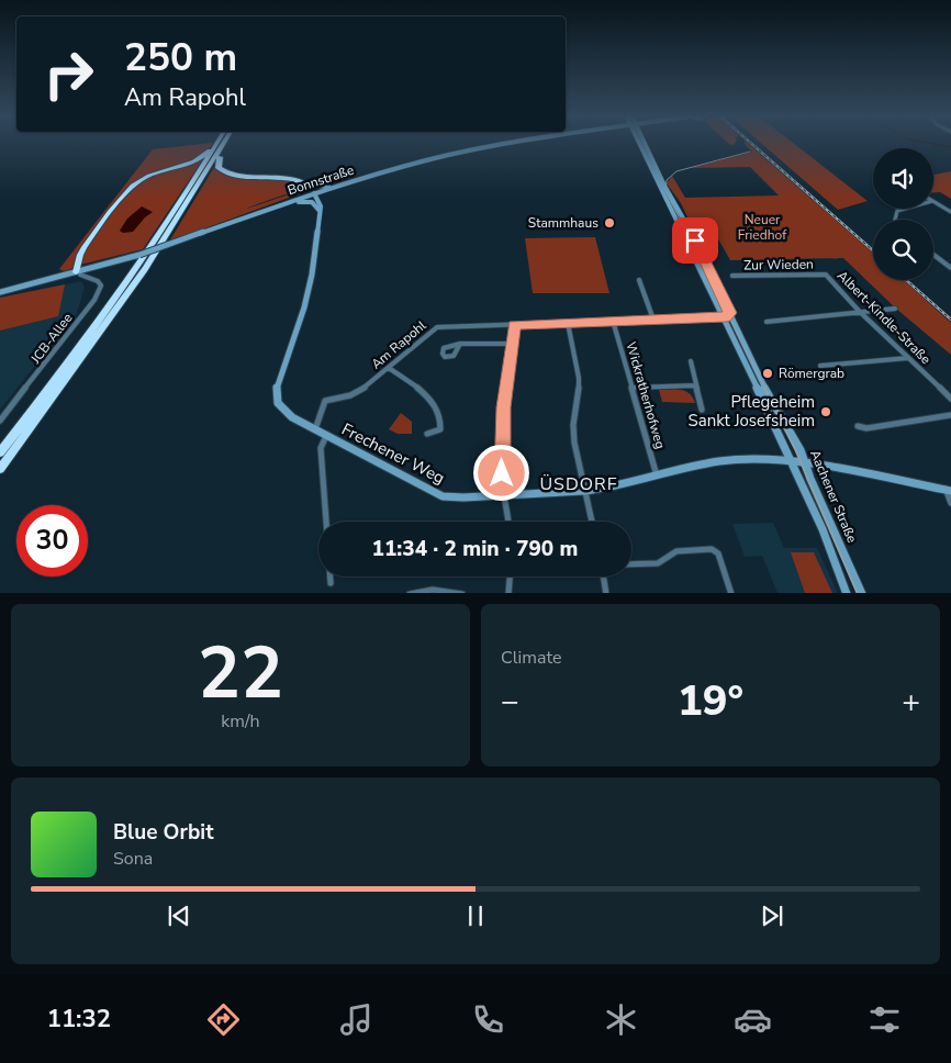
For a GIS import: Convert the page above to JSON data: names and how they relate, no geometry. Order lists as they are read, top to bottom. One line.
{"streets":{"main road":["Bonnstraße","Frechener Weg","Aachener Straße"],"street":["Zur Wieden","Albert-Kindle-Straße","JCB-Allee","Am Rapohl","Wickratherhofweg"]},"crossings":[["Bonnstraße","JCB-Allee"],["Bonnstraße","Frechener Weg"],["Zur Wieden","Albert-Kindle-Straße"],["Am Rapohl","Wickratherhofweg"],["Am Rapohl","Frechener Weg"],["Am Rapohl","Aachener Straße"],["Wickratherhofweg","Frechener Weg"],["Frechener Weg","Aachener Straße"]],"districts":["ÜSDORF"],"parks":["Neuer Friedhof"],"places":["Stammhaus","Römergrab","Pflegeheim Sankt Josefsheim"],"page":{"turn":["250 m","Am Rapohl"],"limit":"30","trip":"11:34 · 2 min · 790 m","tile":[["22","km/h"],"Climate"],"heat":["−","19°","+"],"song":["Blue Orbit","Sona"],"tabs":"11:32"}}
